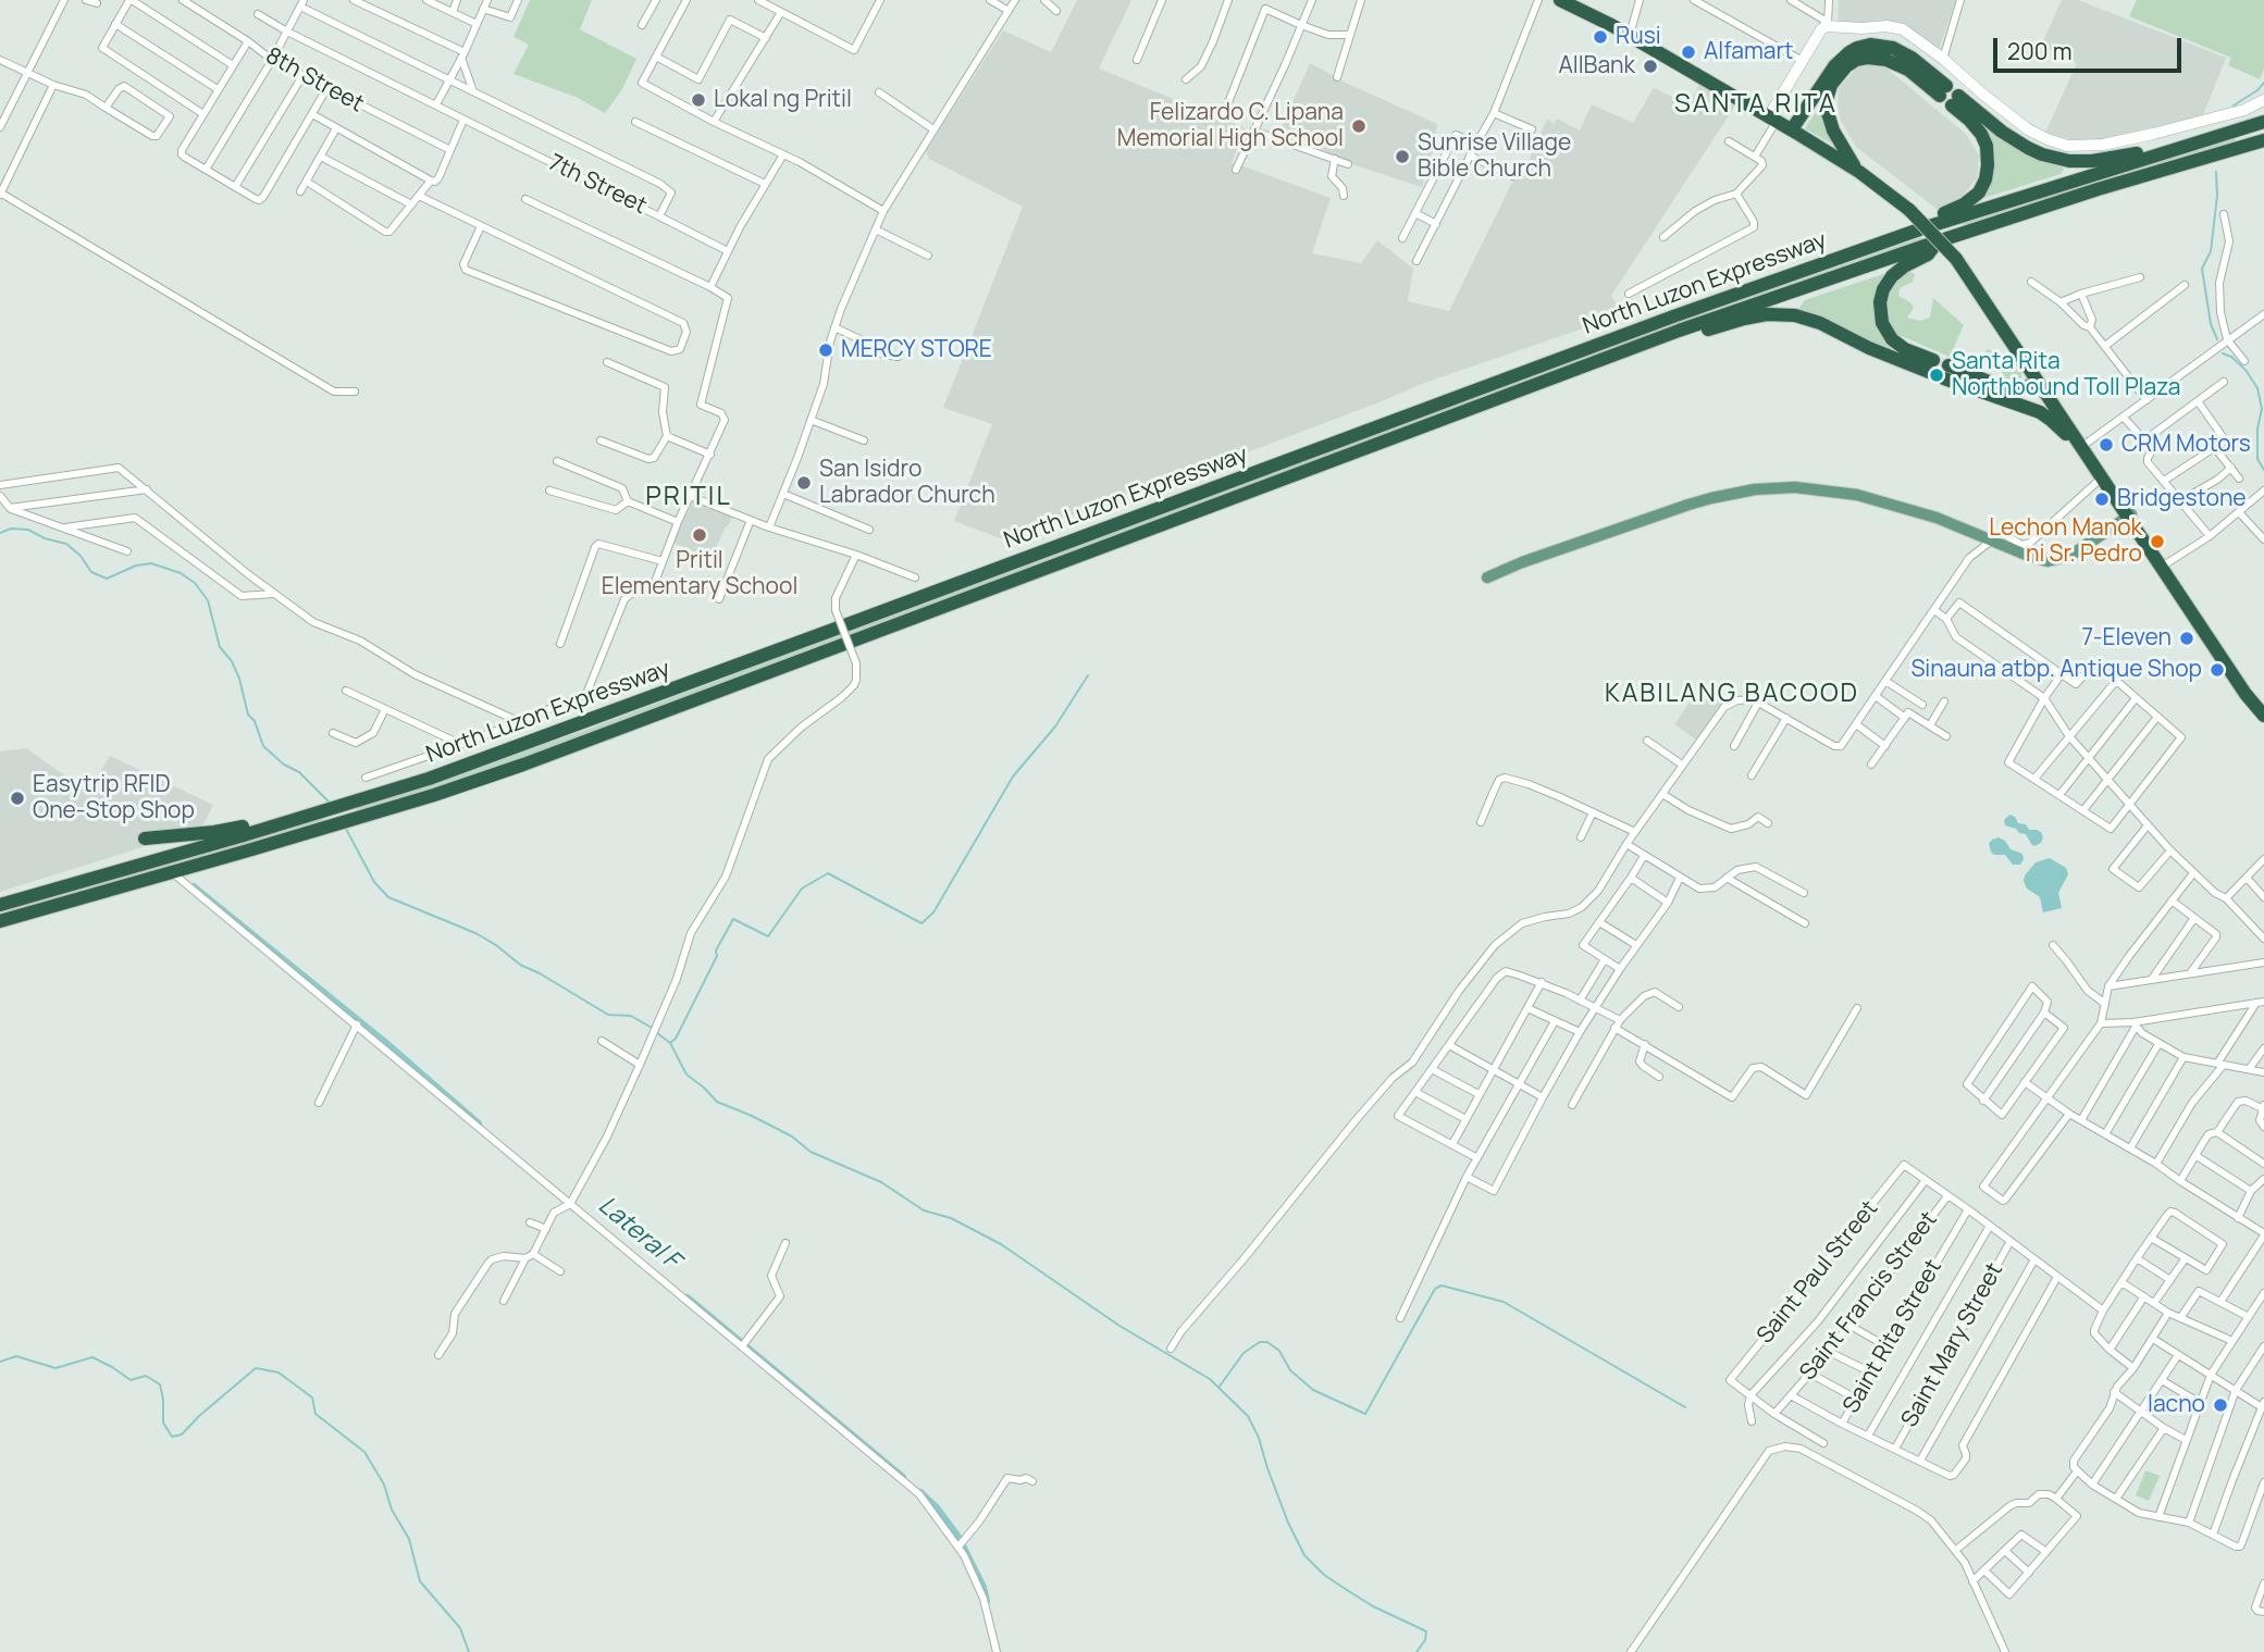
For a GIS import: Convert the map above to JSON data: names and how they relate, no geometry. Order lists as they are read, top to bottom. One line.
{"streets":{"highway":["North Luzon Expressway"],"street":["8th Street","7th Street","Saint Paul Street","Saint Francis Street","Saint Rita Street","Saint Mary Street"]},"districts":["SANTA RITA","PRITIL","KABILANG BACOOD"],"water":["Lateral F"],"places":["Rusi","Alfamart","AllBank","Lokal ng Pritil","Felizardo C. Lipana Memorial High School","Sunrise Village Bible Church","MERCY STORE","Santa Rita Northbound Toll Plaza","CRM Motors","San Isidro Labrador Church","Bridgestone","Pritil Elementary School","Lechon Manok ni Sr. Pedro","7-Eleven","Sinauna atbp. Antique Shop","Easytrip RFID One-Stop Shop","lacno"],"scale_bar":"200 m"}
